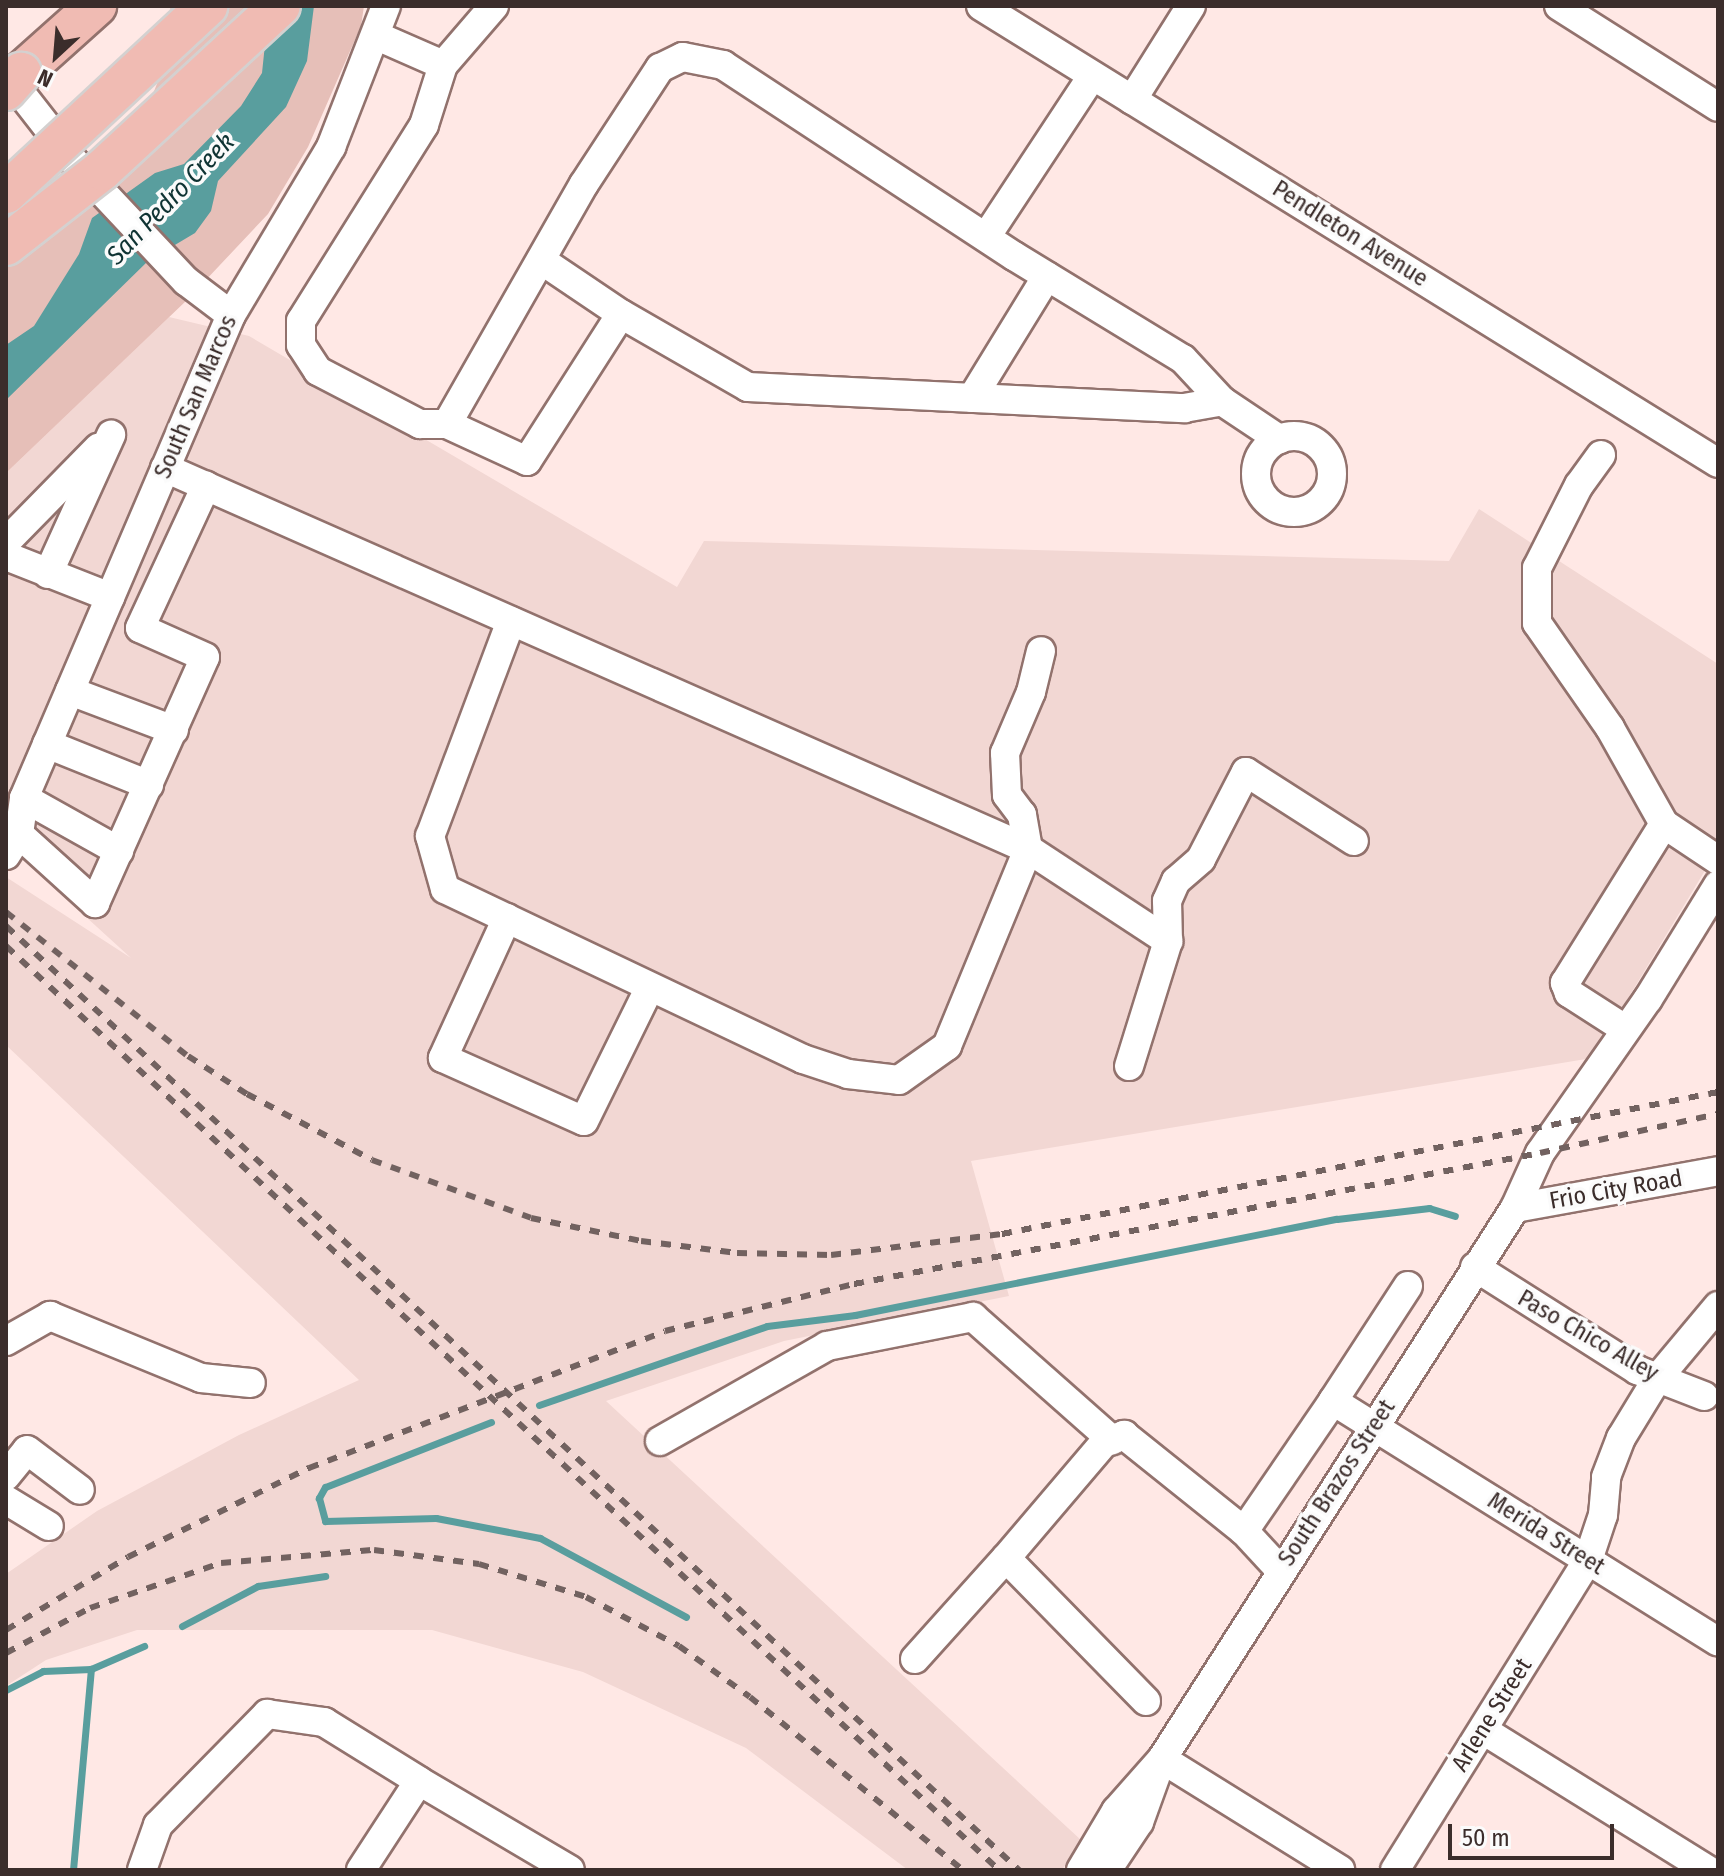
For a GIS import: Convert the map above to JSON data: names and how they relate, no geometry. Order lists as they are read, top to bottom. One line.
{"streets":{"street":["Pendleton Avenue","South San Marcos","Frio City Road","Paso Chico Alley","South Brazos Street","Merida Street","Arlene Street"]},"crossings":[["Frio City Road","South Brazos Street"],["Paso Chico Alley","South Brazos Street"],["Paso Chico Alley","Arlene Street"],["South Brazos Street","Merida Street"],["Merida Street","Arlene Street"]],"water":["San Pedro Creek"],"scale_bar":"50 m","north":"bottom left"}
